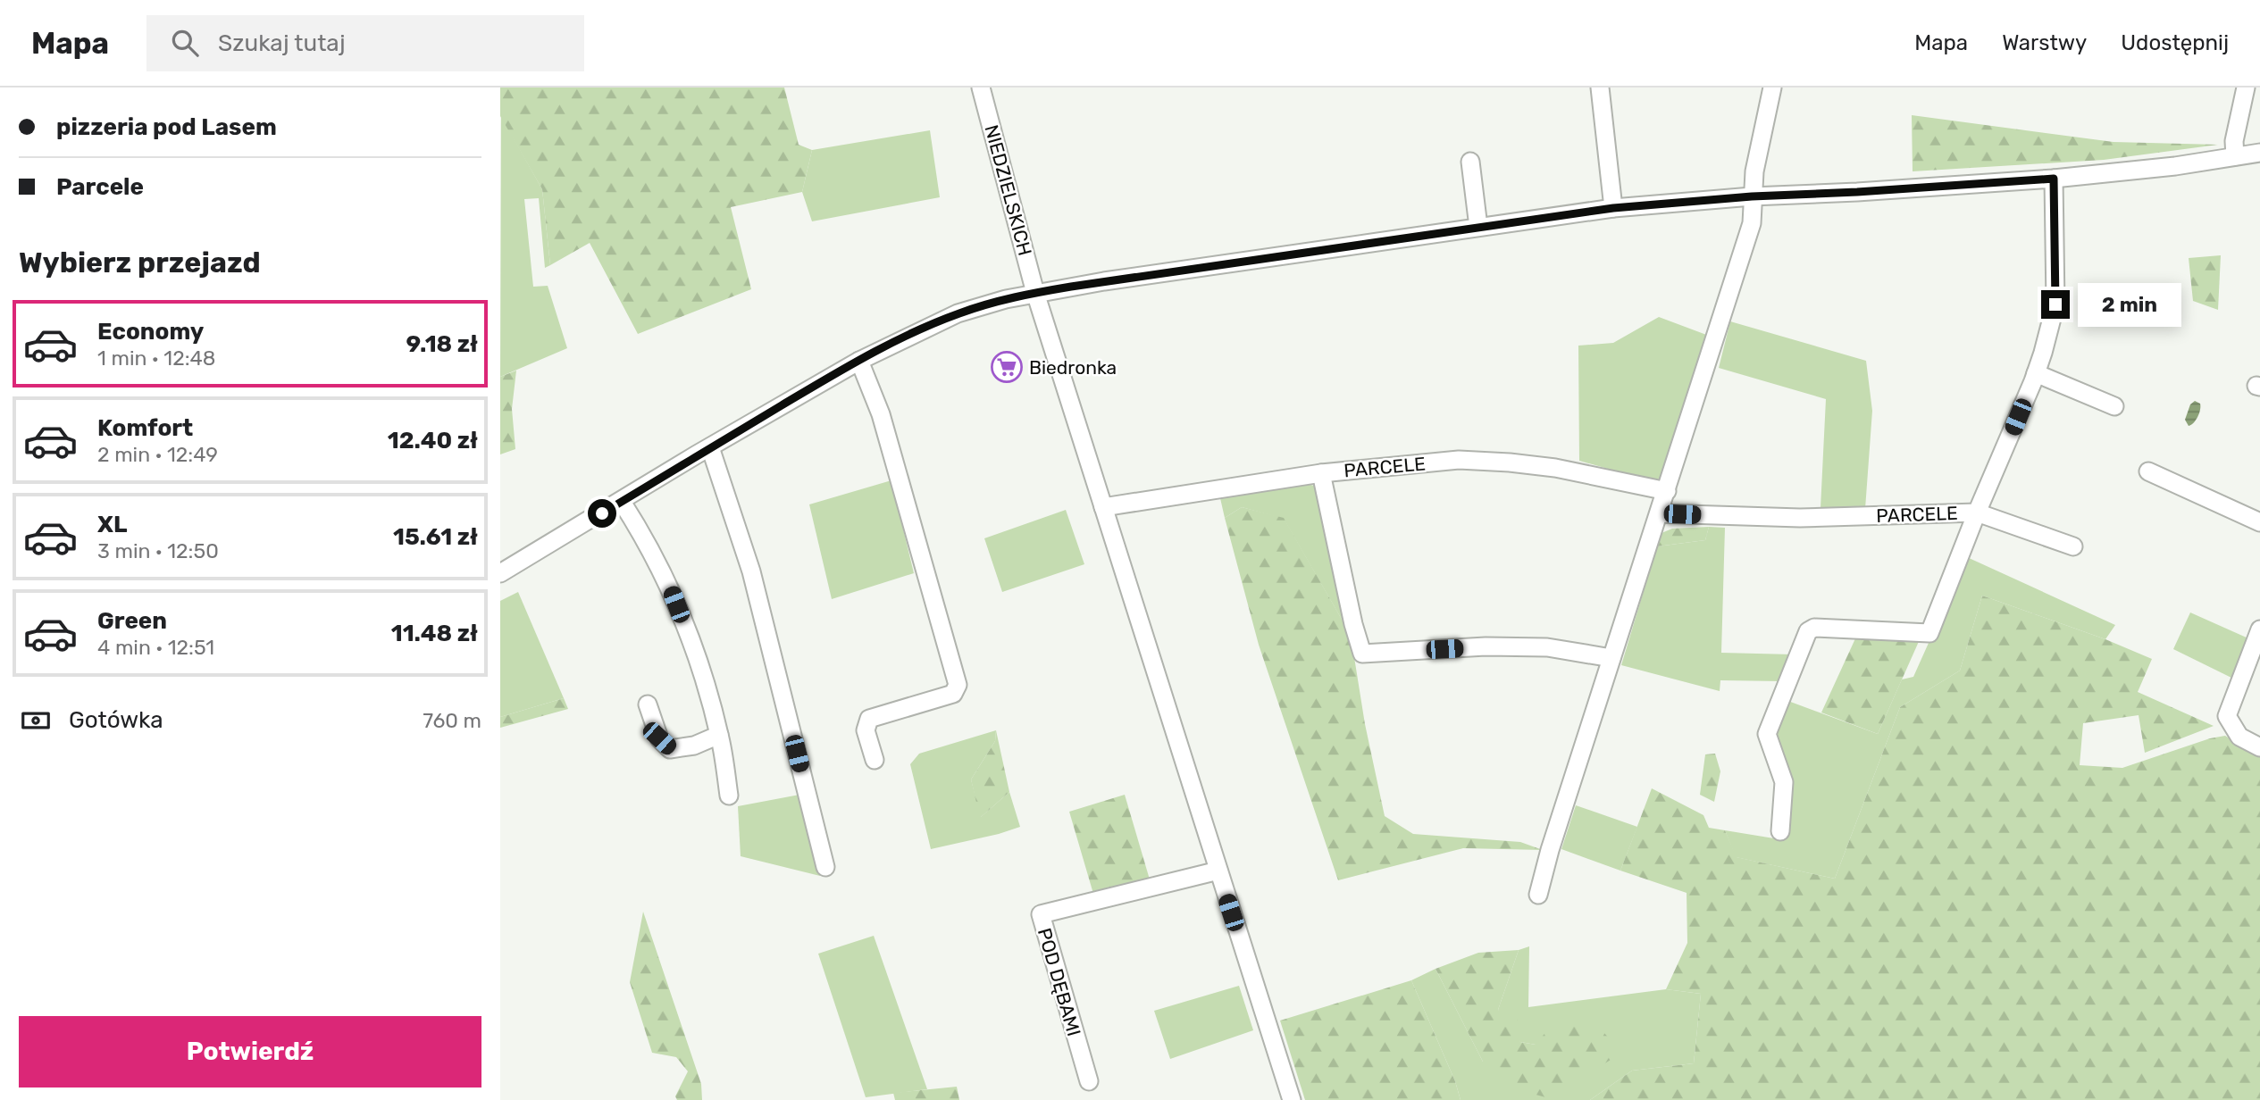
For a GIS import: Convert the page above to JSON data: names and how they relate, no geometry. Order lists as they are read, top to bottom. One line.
{"streets":{"street":["NIEDZIELSKICH","PARCELE","POD DĘBAMI"]},"crossings":[["NIEDZIELSKICH","PARCELE"],["NIEDZIELSKICH","POD DĘBAMI"]],"places":{"supermarket":["Biedronka"]},"page":{"header":"Mapa","search":"Szukaj tutaj","nav":["Mapa","Warstwy","Udostępnij"],"banner":["pizzeria pod Lasem","Parcele"],"heading":"Wybierz przejazd","bubble":"2 min","list":[{"name":"Economy","note":"1 min · 12:48","value":"9.18 zł"},{"name":"Komfort","note":"2 min · 12:49","value":"12.40 zł"},{"name":"XL","note":"3 min · 12:50","value":"15.61 zł"},{"name":"Green","note":"4 min · 12:51","value":"11.48 zł"}],"pay":["Gotówka","760 m"],"buttons":"Potwierdź"}}
